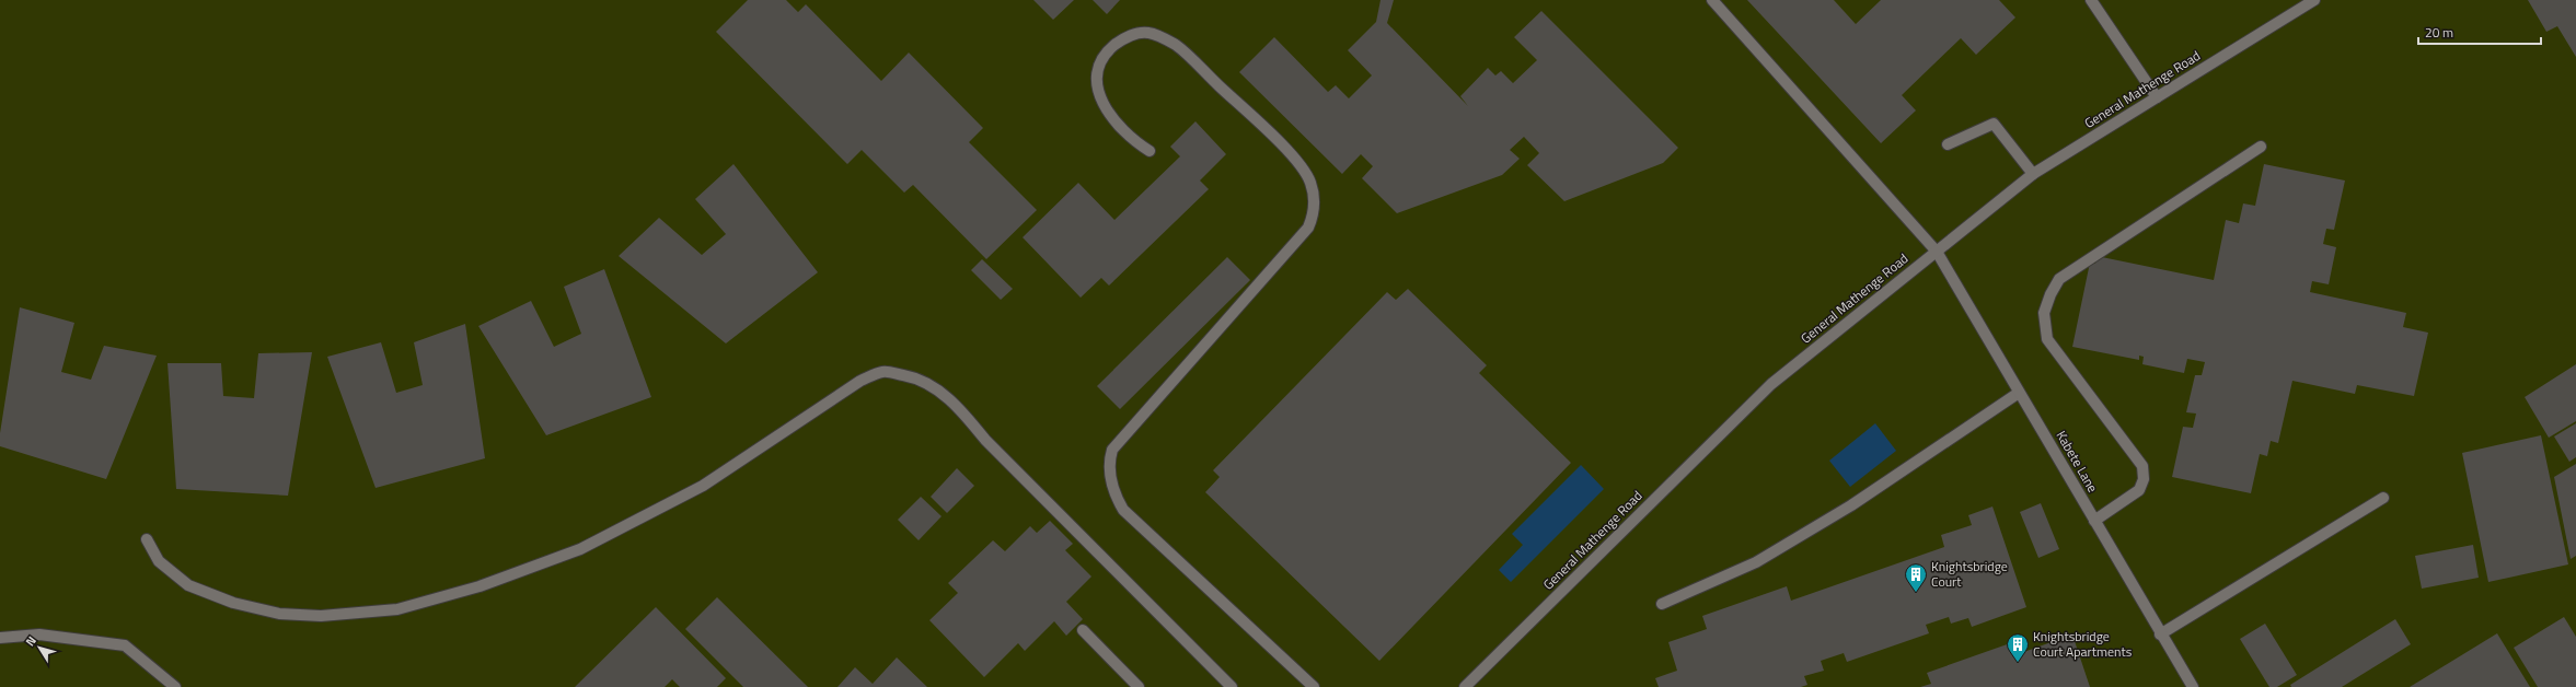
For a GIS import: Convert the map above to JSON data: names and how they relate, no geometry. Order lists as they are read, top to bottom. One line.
{"streets":{"street":["General Mathenge Road","Kabete Lane"]},"crossings":[["General Mathenge Road","Kabete Lane"]],"places":{"building":["Knightsbridge Court","Knightsbridge Court Apartments"]},"scale_bar":"20 m","north":"top left"}
